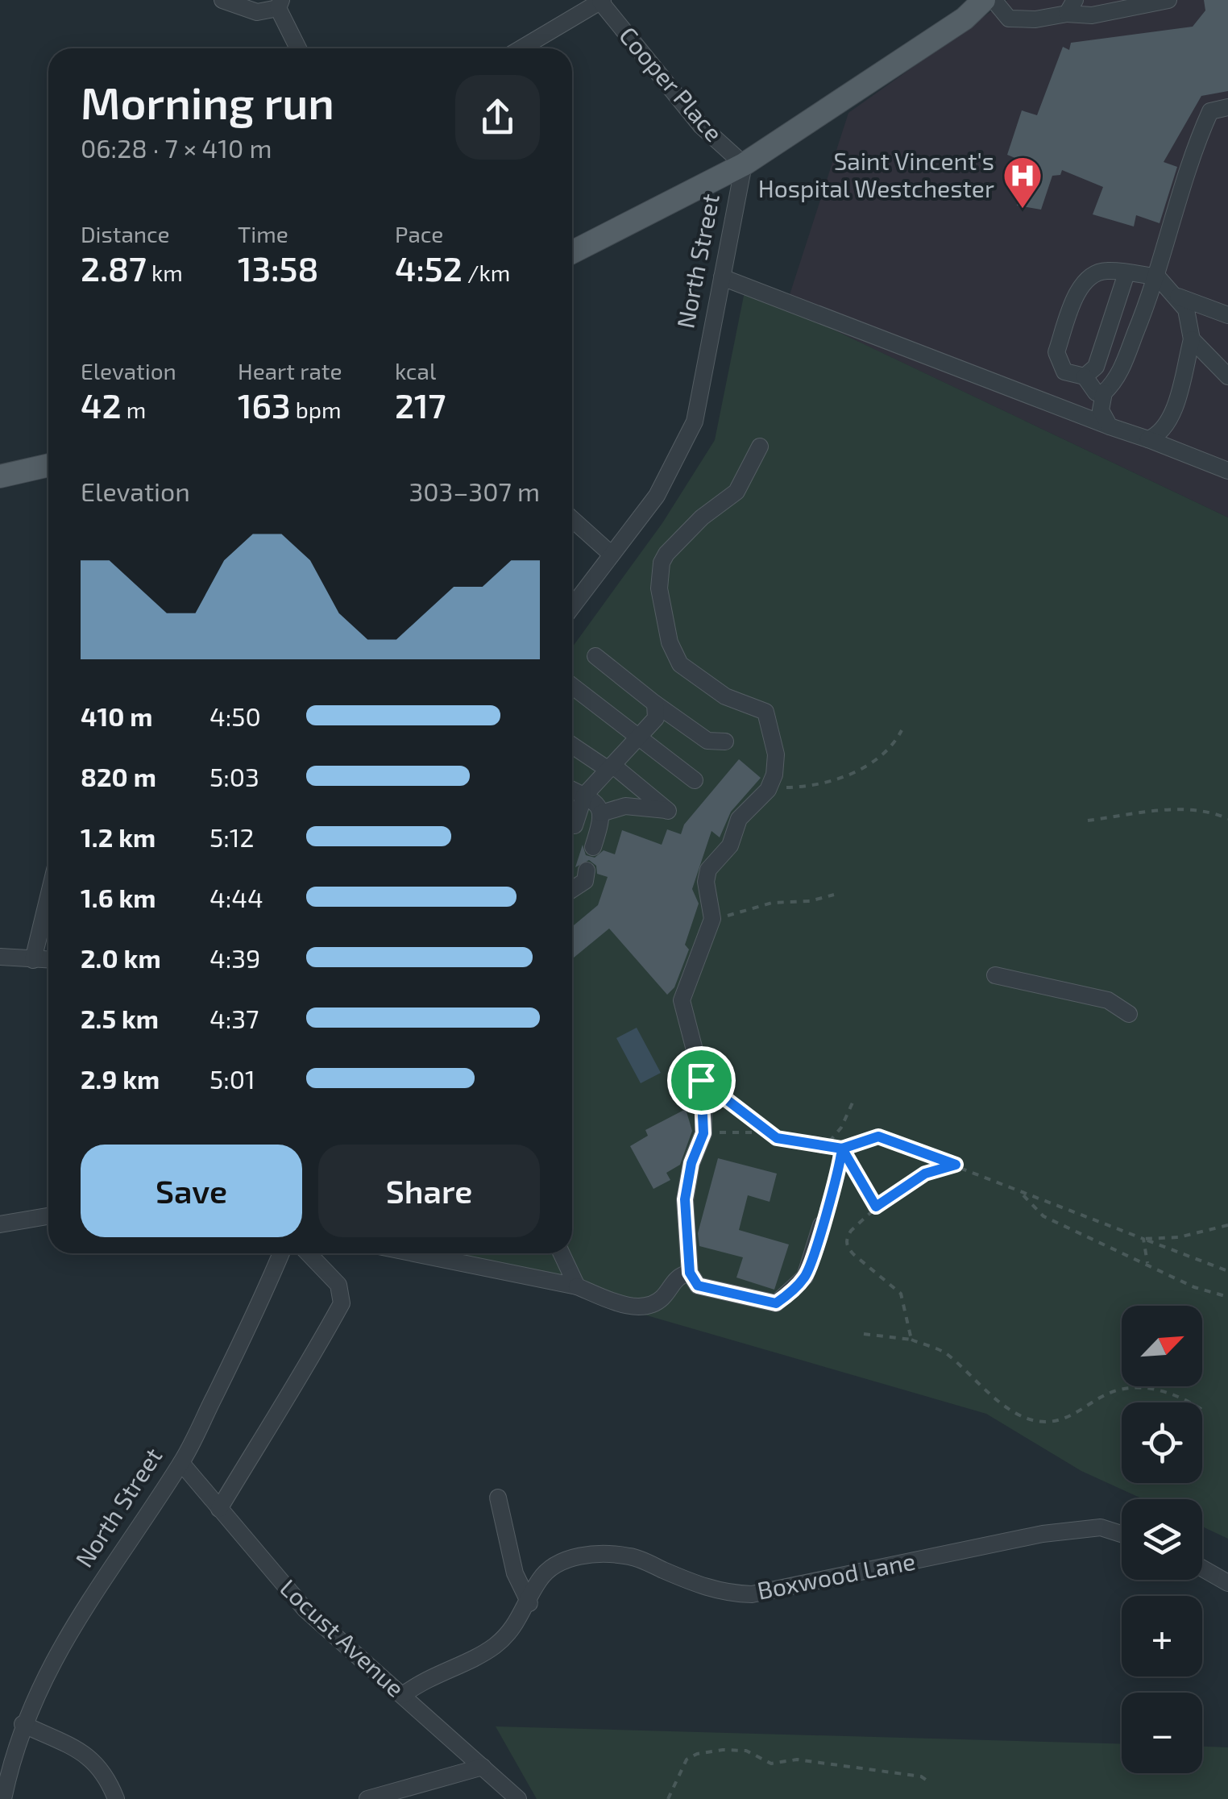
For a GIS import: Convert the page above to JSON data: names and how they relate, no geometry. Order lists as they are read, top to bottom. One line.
{"streets":{"street":["Cooper Place","North Street","Boxwood Lane","Locust Avenue"]},"crossings":[["Cooper Place","North Street"],["North Street","Locust Avenue"],["Boxwood Lane","Locust Avenue"]],"places":{"hospital":["Saint Vincent's Hospital Westchester"]},"north":"top right","page":{"heading":["Morning run","06:28 · 7 × 410 m"],"stats":[["Distance","2.87 km"],["Time","13:58"],["Pace","4:52 /km"],["Elevation","42 m"],["Heart rate","163 bpm"],["kcal","217"]],"chart":["Elevation","303–307 m"],"list":[{"name":"410 m","note":"4:50"},{"name":"820 m","note":"5:03"},{"name":"1.2 km","note":"5:12"},{"name":"1.6 km","note":"4:44"},{"name":"2.0 km","note":"4:39"},{"name":"2.5 km","note":"4:37"},{"name":"2.9 km","note":"5:01"}],"buttons":["Save","Share"],"map_buttons":["+","−"]}}
